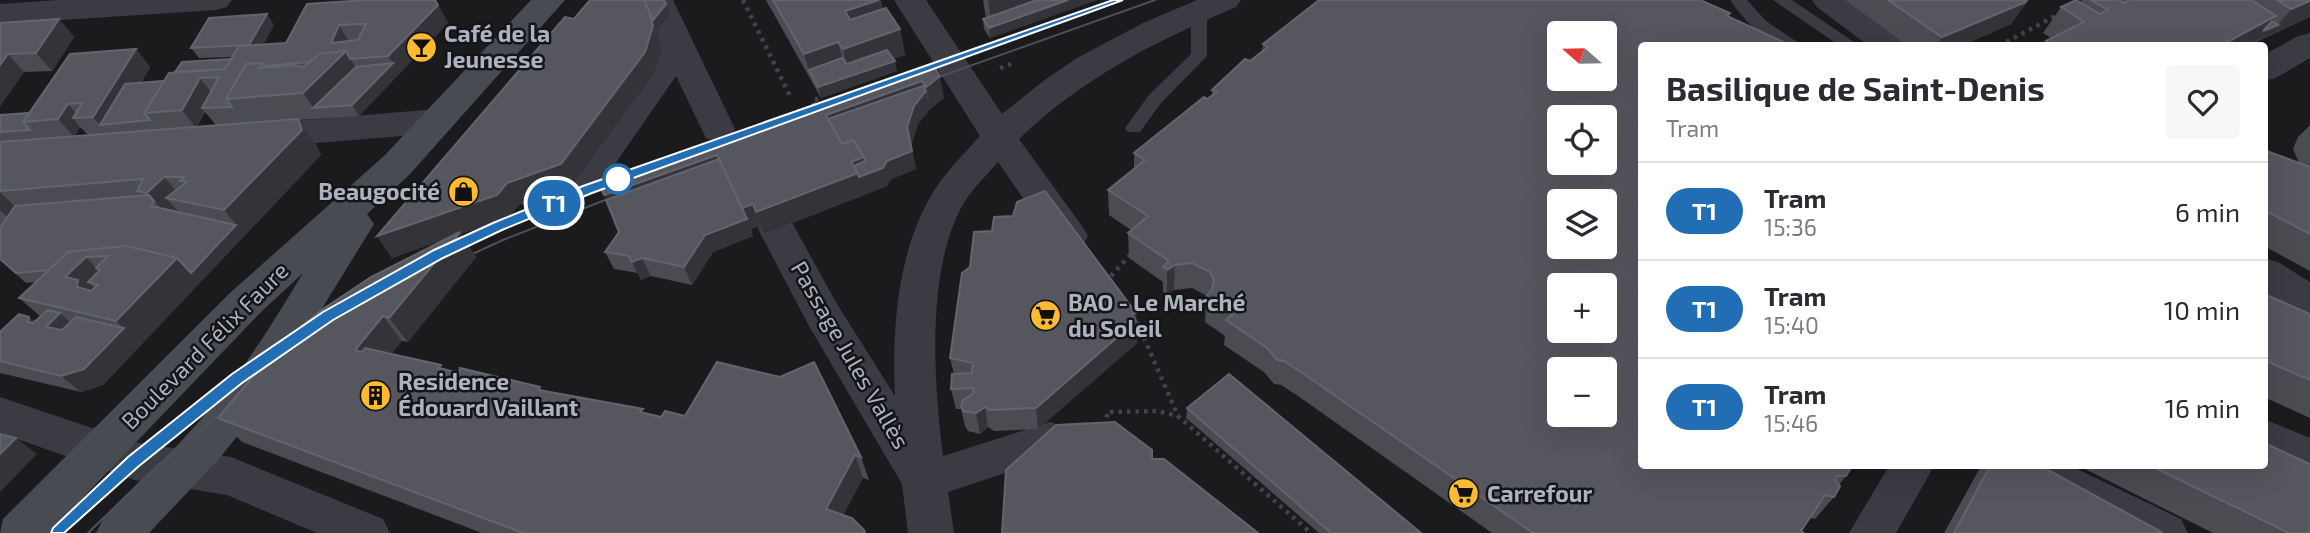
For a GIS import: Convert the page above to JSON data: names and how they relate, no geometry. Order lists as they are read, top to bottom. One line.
{"streets":{"street":["Boulevard Félix Faure","Passage Jules Vallès"]},"places":{"bar":["Café de la Jeunesse"],"shop":["Beaugocité"],"supermarket":["BAO - Le Marché du Soleil","Carrefour"],"building":["Residence Édouard Vaillant"]},"lines":["tram line T1"],"north":"left","page":{"on_map":"T1","map_buttons":["+","−"],"heading":["Basilique de Saint-Denis","Tram"],"list":[{"mark":"T1","name":"Tram","note":"15:36","value":"6 min"},{"mark":"T1","name":"Tram","note":"15:40","value":"10 min"},{"mark":"T1","name":"Tram","note":"15:46","value":"16 min"}]}}
